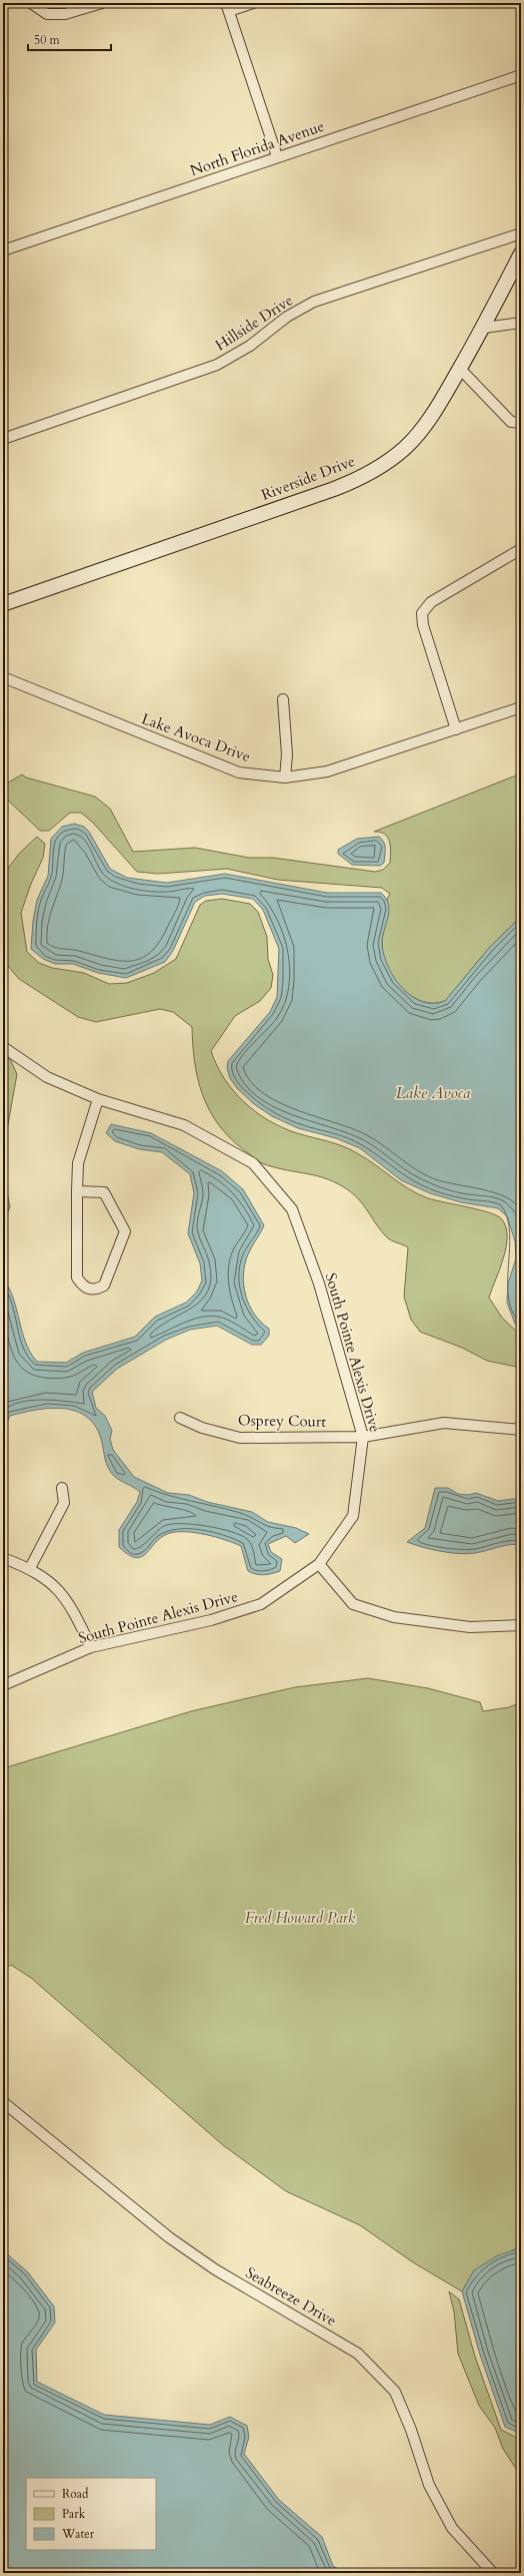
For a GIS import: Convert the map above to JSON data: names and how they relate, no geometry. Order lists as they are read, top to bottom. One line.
{"streets":{"street":["North Florida Avenue","Hillside Drive","Riverside Drive","Lake Avoca Drive","South Pointe Alexis Drive","Osprey Court","Seabreeze Drive"]},"crossings":[["South Pointe Alexis Drive","Osprey Court"]],"water":["Lake Avoca"],"parks":["Fred Howard Park"],"legend":["Road","Park","Water"],"scale_bar":"50 m"}
